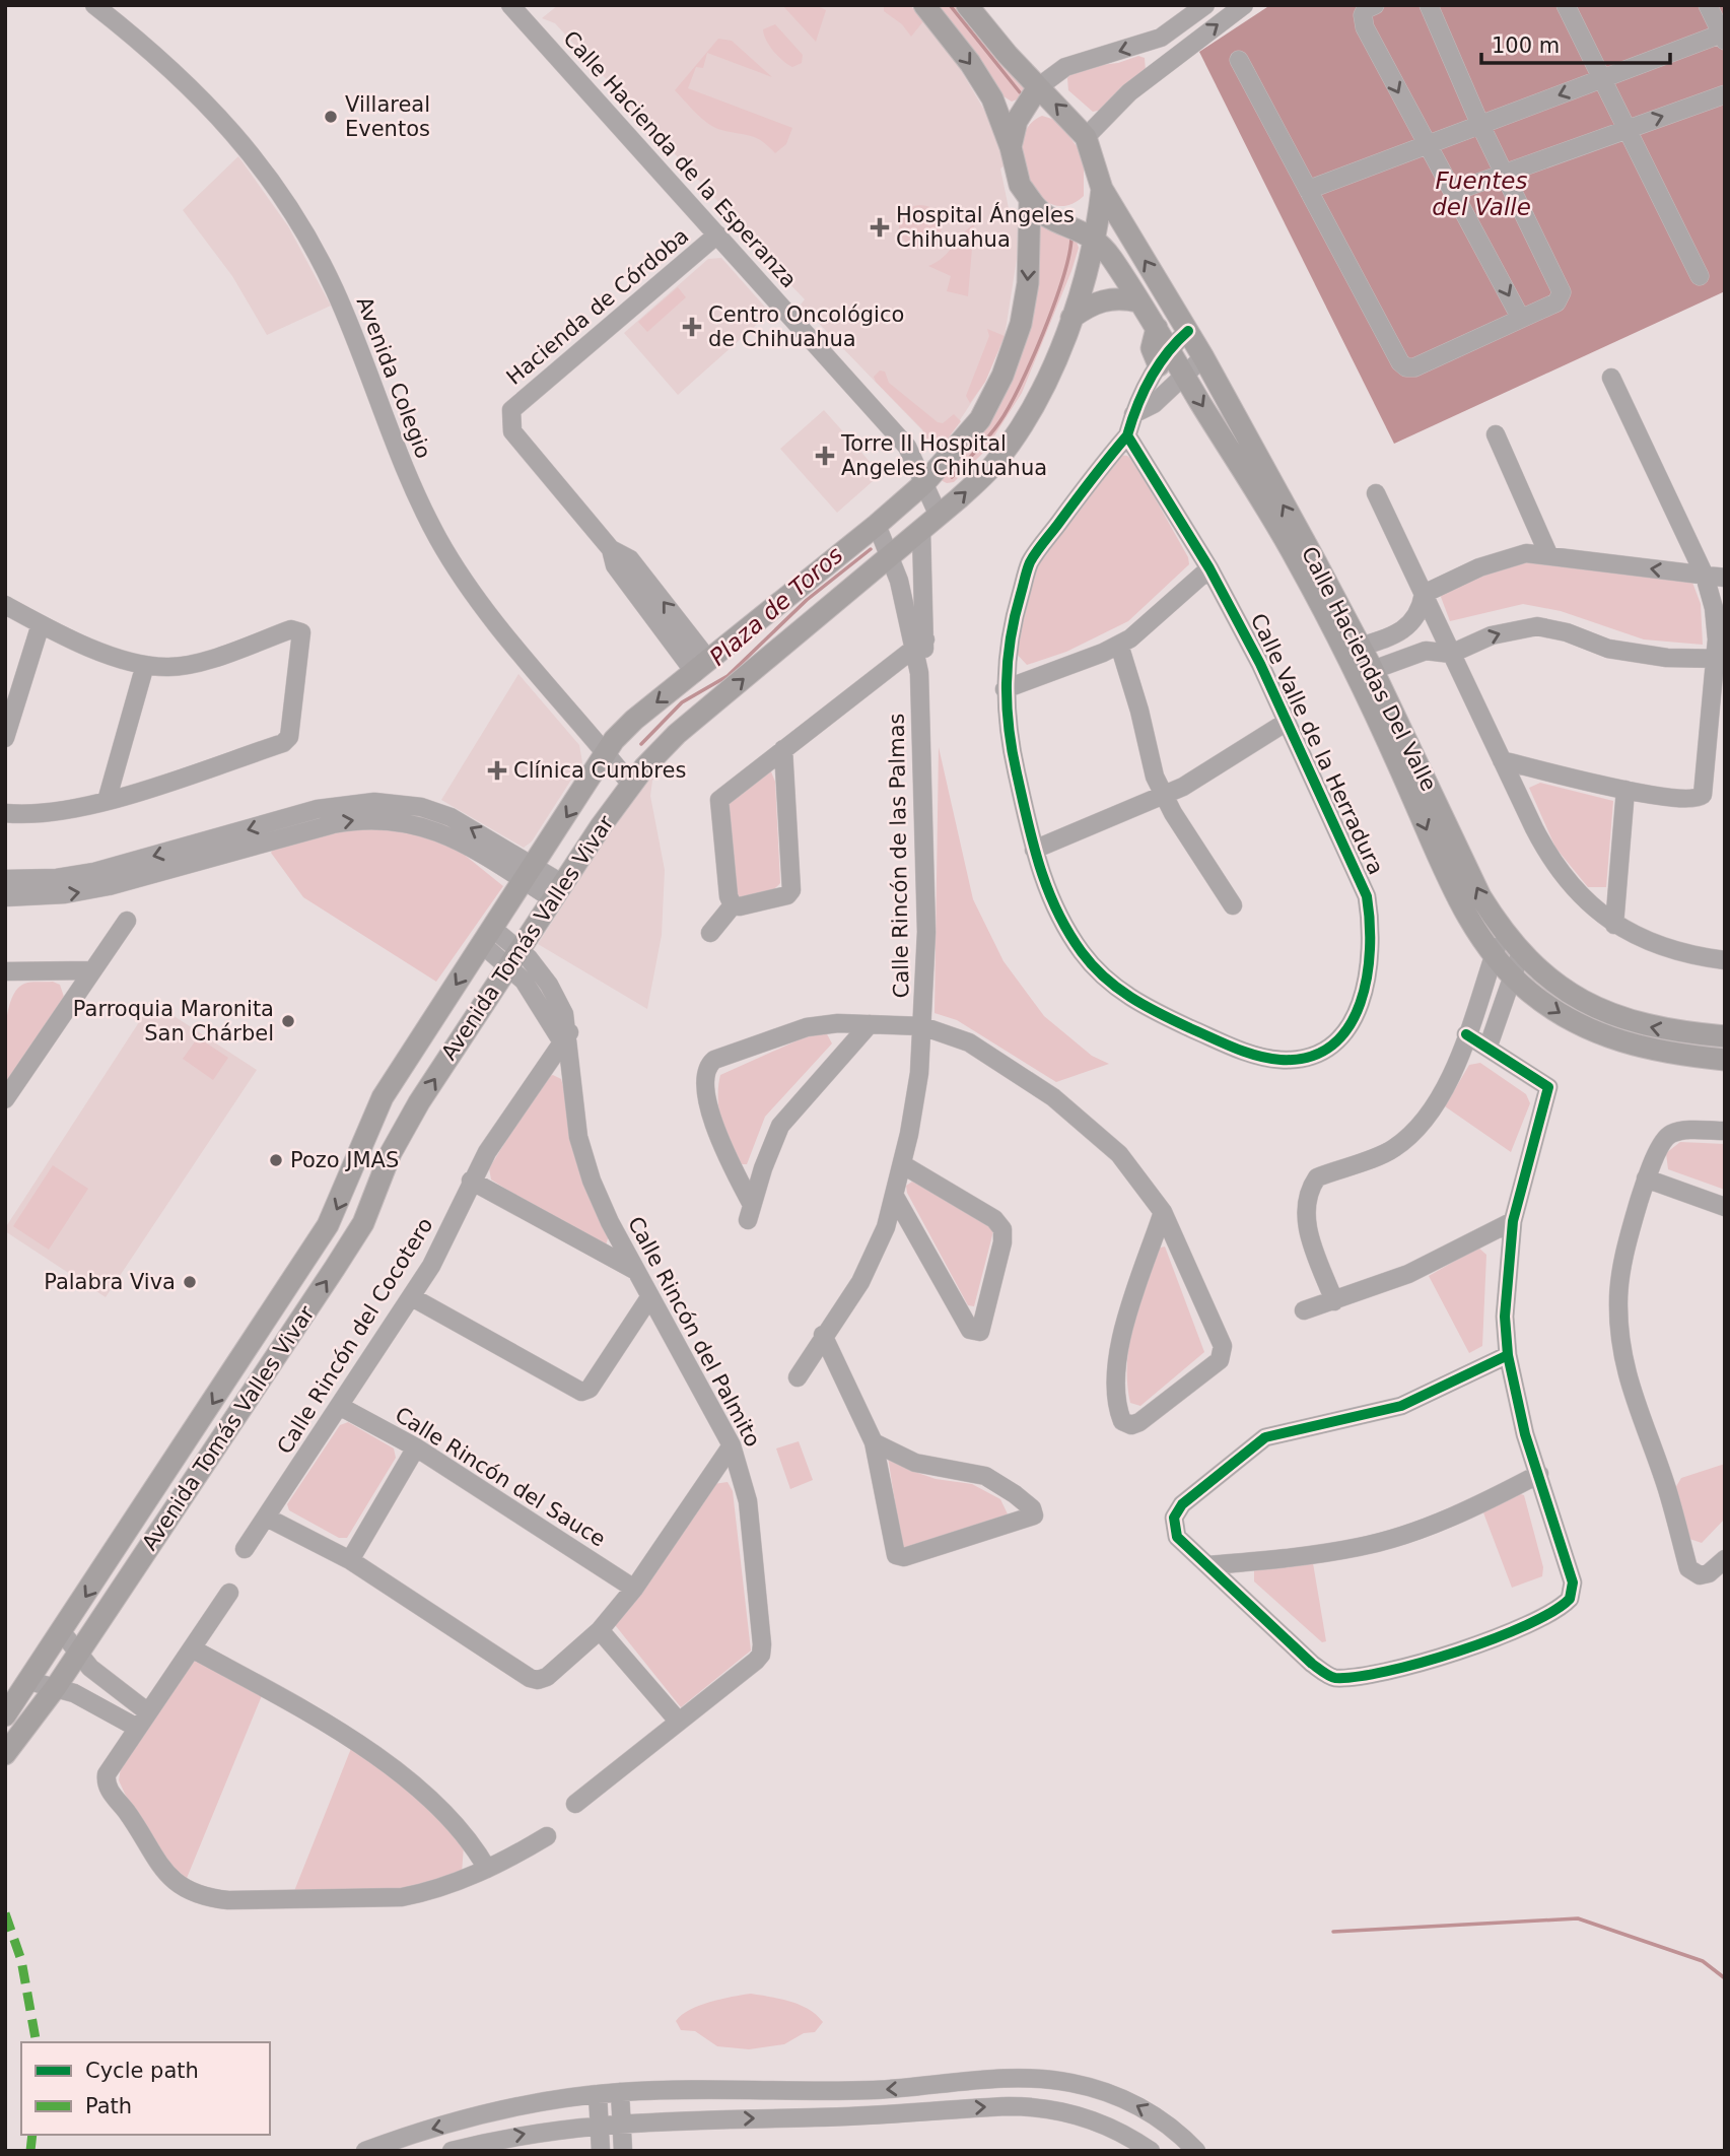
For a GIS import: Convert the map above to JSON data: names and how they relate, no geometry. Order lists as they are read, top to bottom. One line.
{"streets":{"main road":["Calle Haciendas Del Valle","Avenida Tomás Valles Vivar"],"street":["Calle Hacienda de la Esperanza","Hacienda de Córdoba","Avenida Colegio","Calle Valle de la Herradura","Calle Rincón de las Palmas","Calle Rincón del Palmito","Calle Rincón del Cocotero","Calle Rincón del Sauce"]},"crossings":[["Calle Hacienda de la Esperanza","Hacienda de Córdoba"],["Calle Hacienda de la Esperanza","Avenida Tomás Valles Vivar"],["Hacienda de Córdoba","Avenida Tomás Valles Vivar"],["Avenida Colegio","Avenida Tomás Valles Vivar"],["Calle Haciendas Del Valle","Calle Valle de la Herradura"],["Calle Haciendas Del Valle","Avenida Tomás Valles Vivar"],["Avenida Tomás Valles Vivar","Calle Rincón del Palmito"],["Calle Rincón del Palmito","Calle Rincón del Cocotero"],["Calle Rincón del Cocotero","Calle Rincón del Sauce"]],"water":["Fuentes del Valle","Plaza de Toros"],"places":{"other":["Villareal Eventos","Parroquia Maronita San Chárbel","Pozo JMAS","Palabra Viva"],"health":["Hospital Ángeles Chihuahua","Centro Oncológico de Chihuahua","Torre II Hospital Angeles Chihuahua","Clínica Cumbres"]},"legend":["Cycle path","Path"],"scale_bar":"100 m"}
